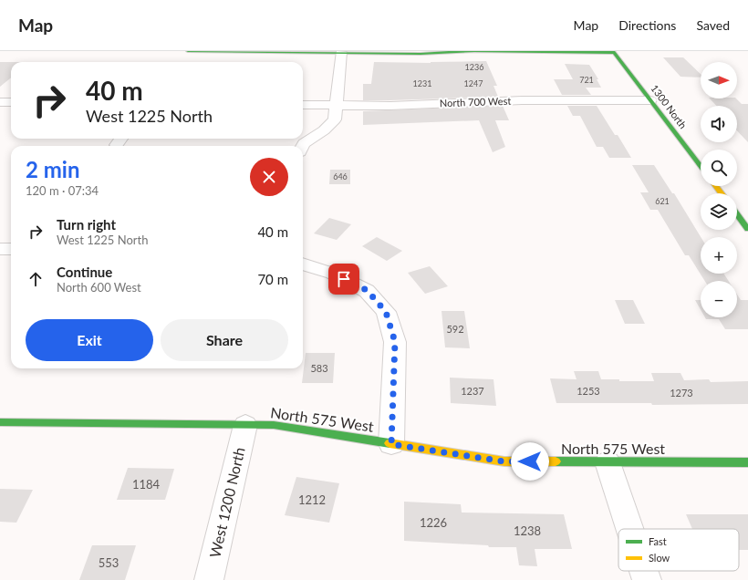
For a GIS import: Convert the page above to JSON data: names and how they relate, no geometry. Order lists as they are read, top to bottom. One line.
{"streets":{"street":["North 700 West","1300 North","North 575 West","West 1200 North"]},"crossings":[["North 700 West","1300 North"],["North 575 West","West 1200 North"]],"house_numbers":["1236","721","1231","1247","646","621","592","583","1237","1253","1273","1184","1212","1226","1238","553"],"legend":["Fast","Slow"],"north":"right","page":{"header":"Map","nav":["Map","Directions","Saved"],"map_buttons":["+","−"],"turn":["40 m","West 1225 North"],"heading":["2 min","120 m · 07:34"],"list":[{"name":"Turn right","note":"West 1225 North","value":"40 m"},{"name":"Continue","note":"North 600 West","value":"70 m"}],"buttons":["Exit","Share"]}}
